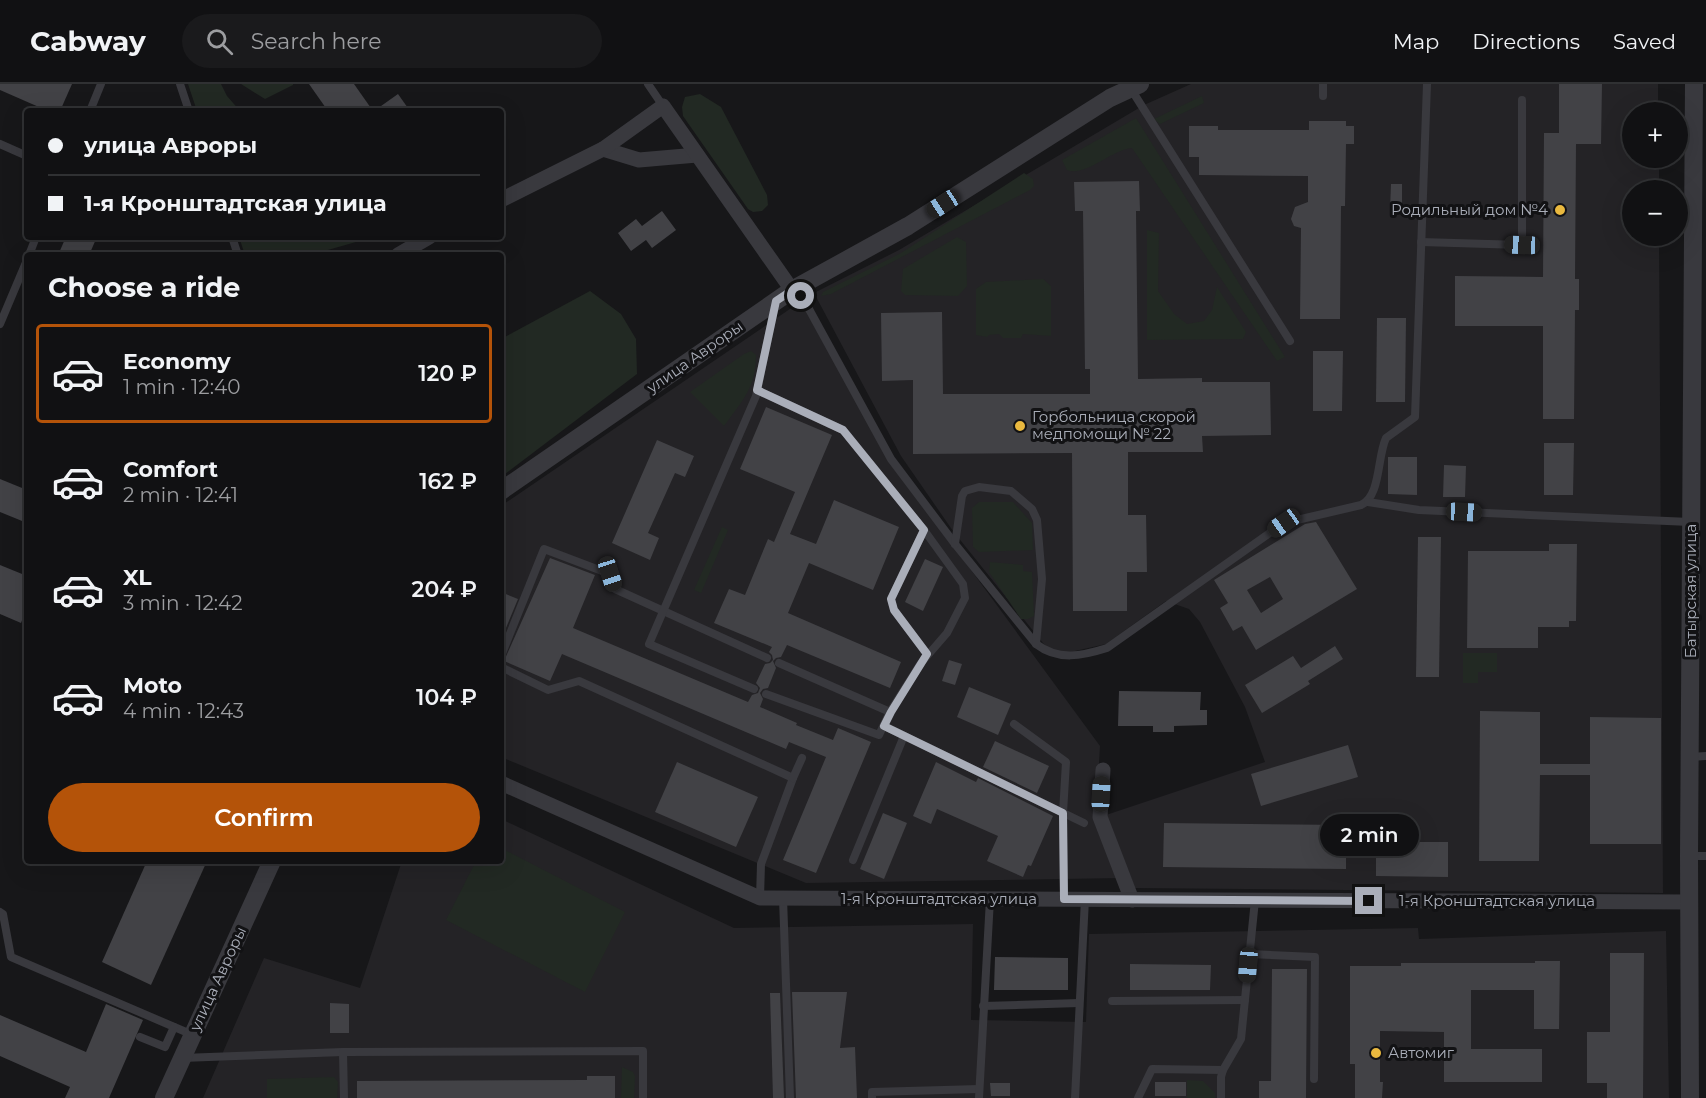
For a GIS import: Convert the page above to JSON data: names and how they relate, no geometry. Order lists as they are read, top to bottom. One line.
{"streets":{"street":["улица Авроры","Батырская улица","1-я Кронштадтская улица"]},"crossings":[["Батырская улица","1-я Кронштадтская улица"]],"places":["Родильный дом №4","Горбольница скорой медпомощи № 22","Автомиг"],"page":{"header":"Cabway","search":"Search here","nav":["Map","Directions","Saved"],"map_buttons":["+","−"],"banner":["улица Авроры","1-я Кронштадтская улица"],"heading":"Choose a ride","list":[{"name":"Economy","note":"1 min · 12:40","value":"120 ₽"},{"name":"Comfort","note":"2 min · 12:41","value":"162 ₽"},{"name":"XL","note":"3 min · 12:42","value":"204 ₽"},{"name":"Moto","note":"4 min · 12:43","value":"104 ₽"}],"buttons":"Confirm","bubble":"2 min"}}
